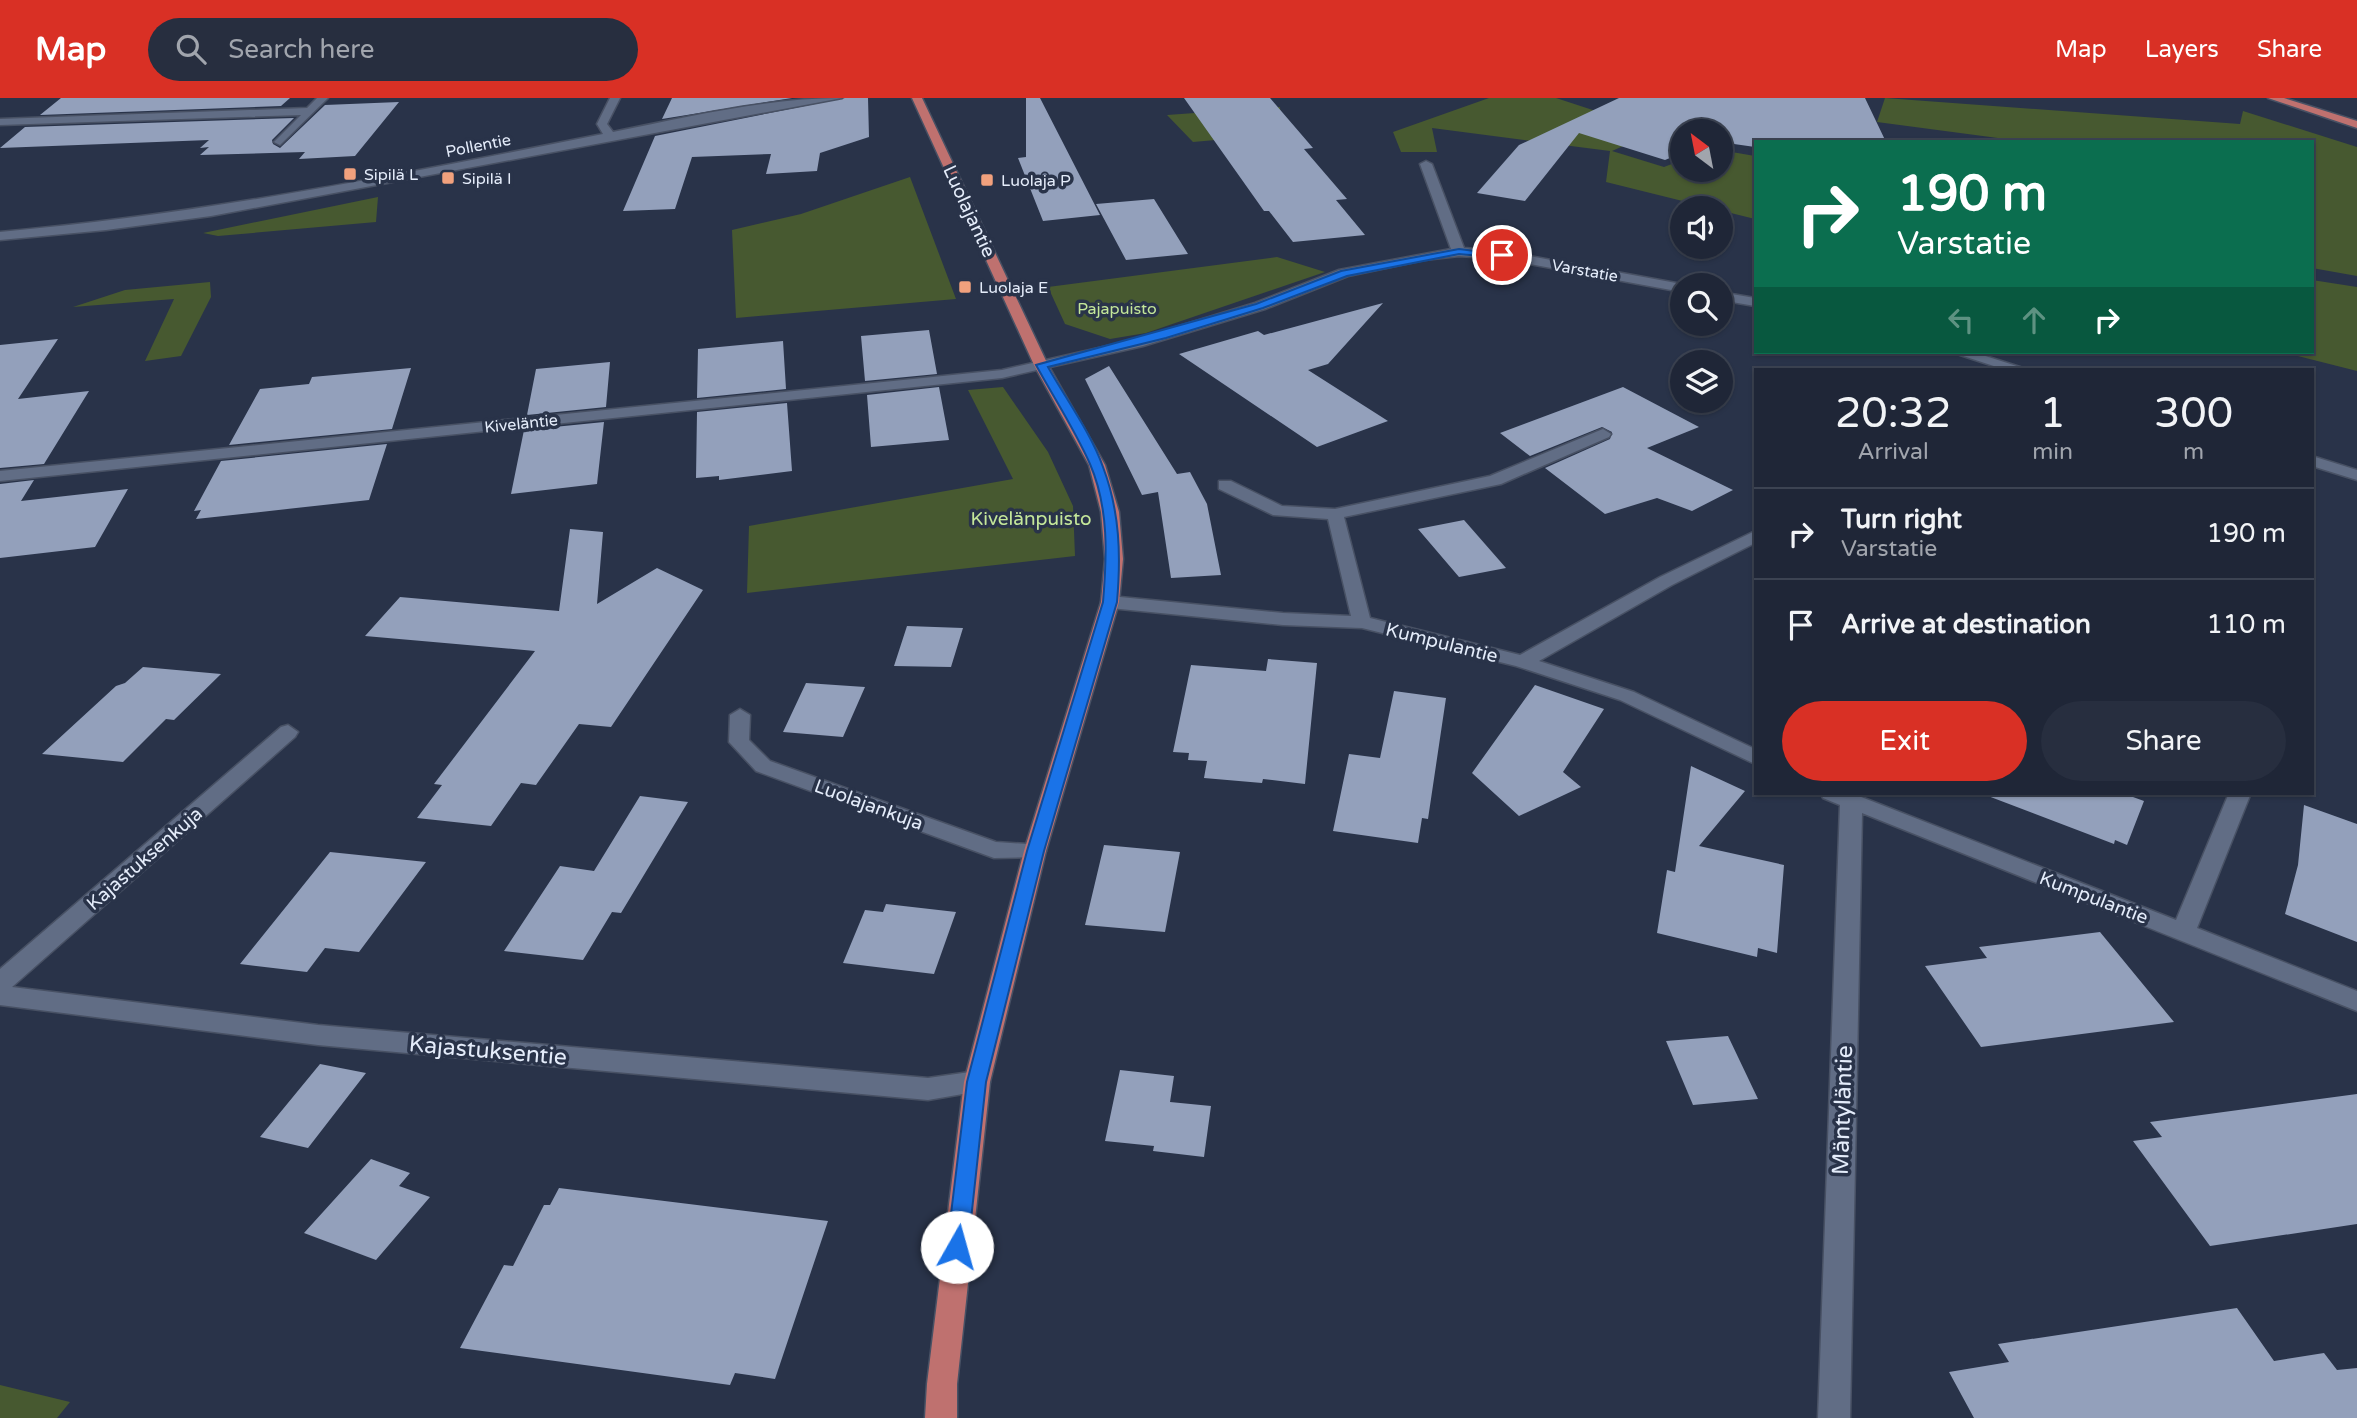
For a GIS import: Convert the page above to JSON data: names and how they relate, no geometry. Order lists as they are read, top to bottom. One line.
{"streets":{"main road":["Luolajantie"],"street":["Pollentie","Varstatie","Kiveläntie","Kumpulantie","Luolajankuja","Kajastuksenkuja","Kajastuksentie","Mäntyläntie"]},"crossings":[["Luolajantie","Varstatie"],["Luolajantie","Kiveläntie"],["Luolajantie","Kumpulantie"],["Luolajantie","Luolajankuja"],["Luolajantie","Kajastuksentie"],["Varstatie","Kiveläntie"],["Kumpulantie","Mäntyläntie"]],"parks":["Pajapuisto","Kivelänpuisto"],"places":{"transit":["Sipilä L","Sipilä I","Luolaja P","Luolaja E"]},"north":"top left","page":{"header":"Map","search":"Search here","nav":["Map","Layers","Share"],"turn":["190 m","Varstatie"],"eta":["20:32","Arrival","1","min","300","m"],"list":[{"name":"Turn right","note":"Varstatie","value":"190 m"},{"name":"Arrive at destination","value":"110 m"}],"buttons":["Exit","Share"]}}
